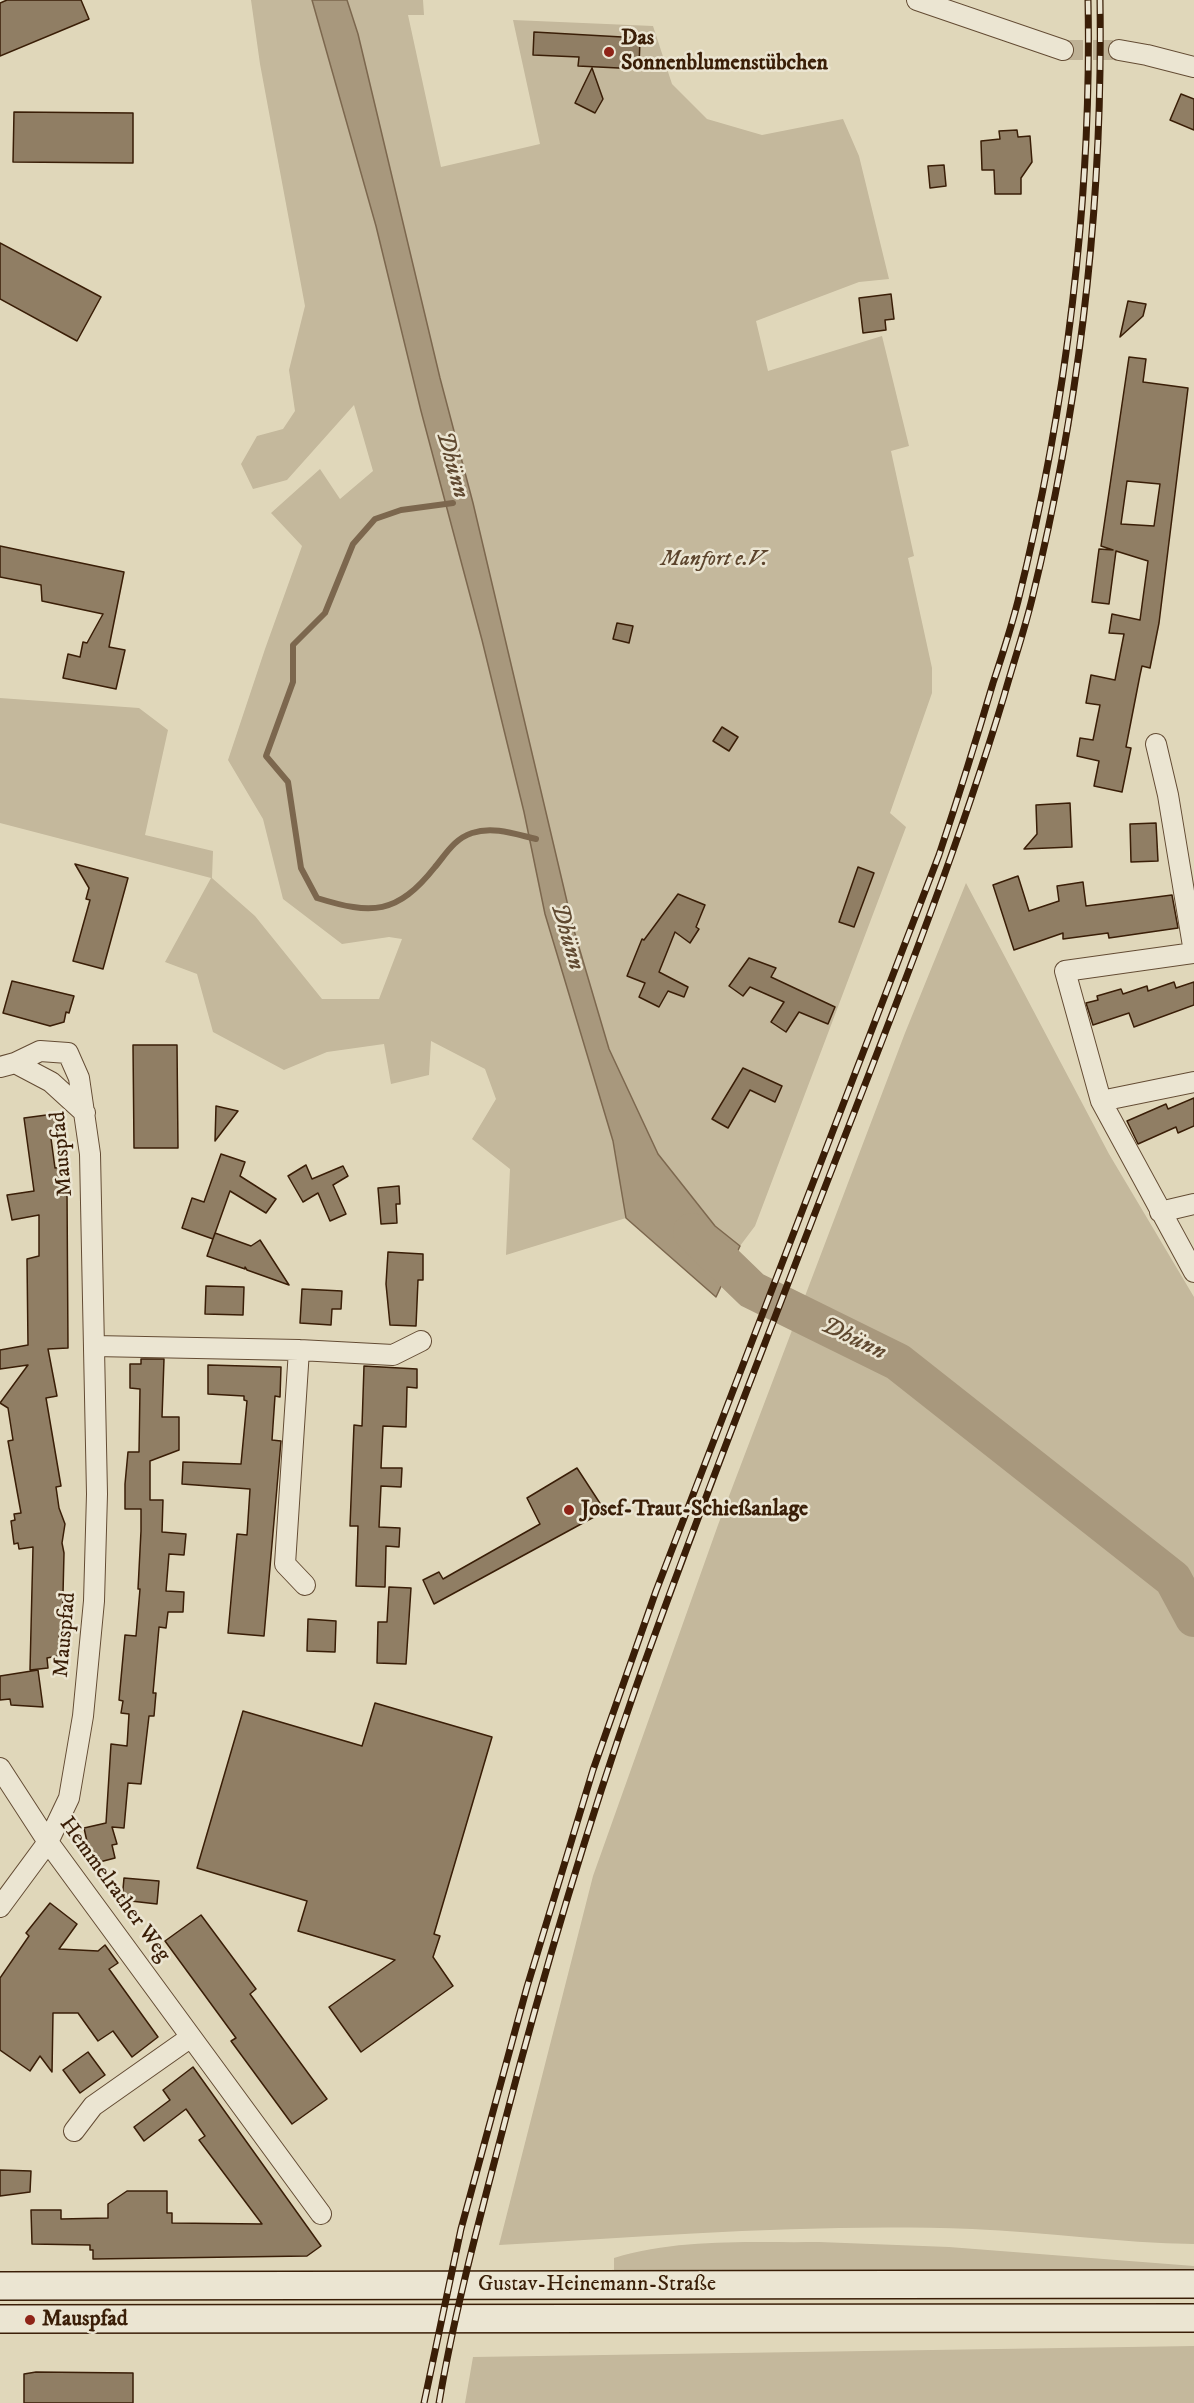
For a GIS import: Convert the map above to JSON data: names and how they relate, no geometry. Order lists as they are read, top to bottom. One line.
{"streets":{"main road":["Gustav-Heinemann-Straße"],"street":["Mauspfad","Hemmelrather Weg"]},"crossings":[["Mauspfad","Hemmelrather Weg"]],"water":["Dhünn"],"parks":["Manfort e.V."],"places":["Das Sonnenblumenstübchen","Josef-Traut-Schießanlage","Mauspfad"]}
